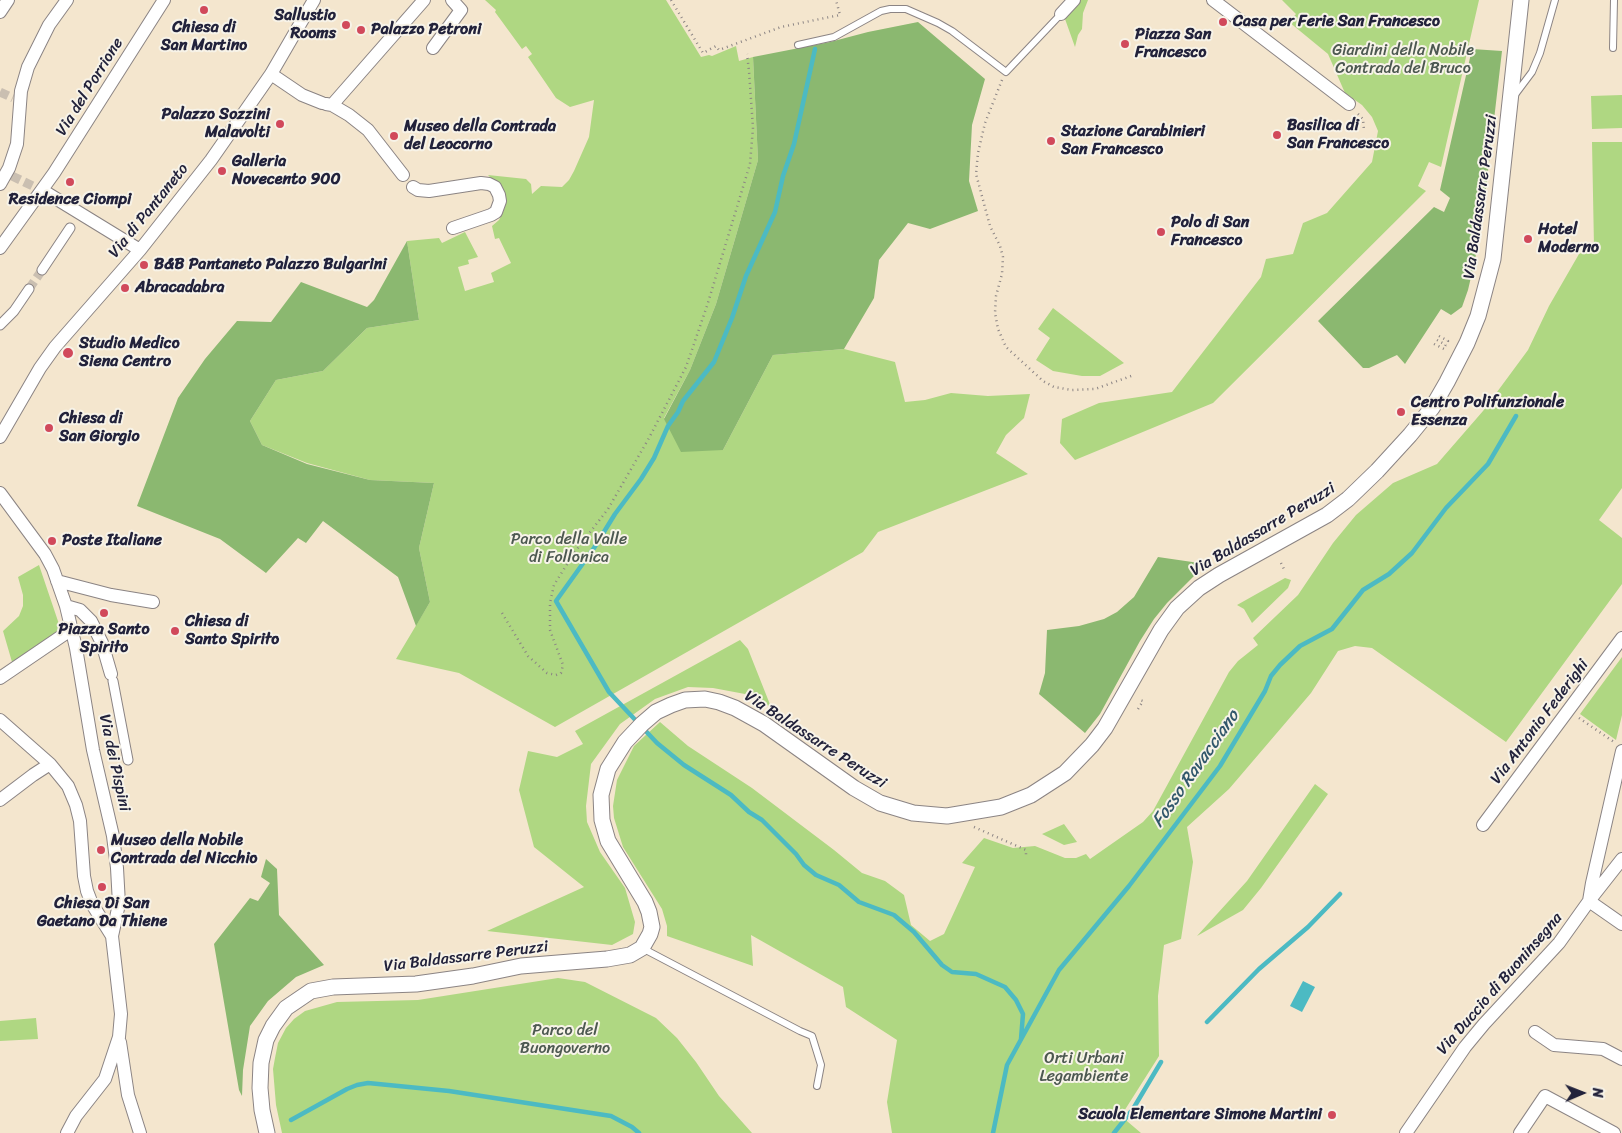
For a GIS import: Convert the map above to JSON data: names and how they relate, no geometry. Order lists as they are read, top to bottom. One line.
{"streets":{"street":["Via del Porrione","Via Baldassarre Peruzzi","Via di Pantaneto","Via Antonio Federighi","Via dei Pispini","Via Duccio di Buoninsegna"]},"water":["Fosso Ravacciano"],"parks":["Giardini della Nobile Contrada del Bruco","Parco della Valle di Follonica","Parco del Buongoverno","Orti Urbani Legambiente"],"places":["Chiesa di San Martino","Casa per Ferie San Francesco","Sallustio Rooms","Palazzo Petroni","Piazza San Francesco","Palazzo Sozzini Malavolti","Basilica di San Francesco","Museo della Contrada del Leocorno","Stazione Carabinieri San Francesco","Galleria Novecento 900","Residence Ciompi","Polo di San Francesco","Hotel Moderno","B&B Pantaneto Palazzo Bulgarini","Abracadabra","Studio Medico Siena Centro","Centro Polifunzionale Essenza","Chiesa di San Giorgio","Poste Italiane","Piazza Santo Spirito","Chiesa di Santo Spirito","Museo della Nobile Contrada del Nicchio","Chiesa Di San Gaetano Da Thiene","Scuola Elementare Simone Martini"],"north":"right"}
